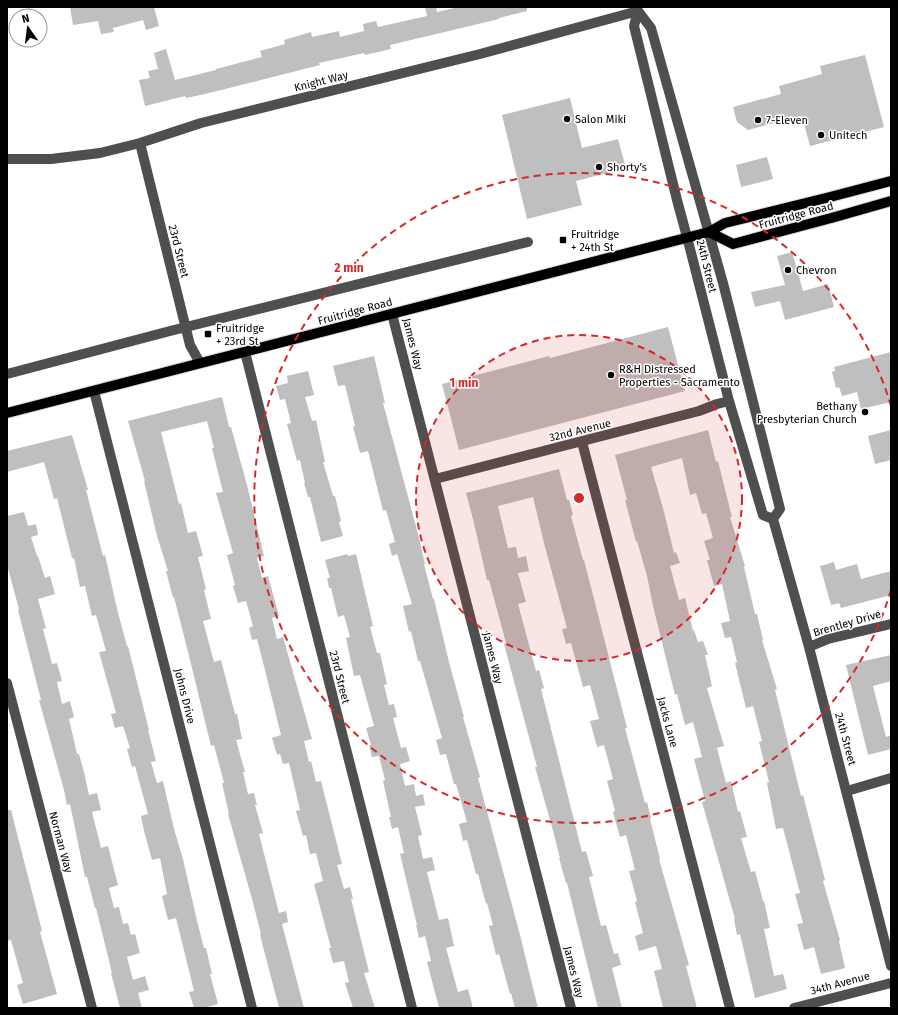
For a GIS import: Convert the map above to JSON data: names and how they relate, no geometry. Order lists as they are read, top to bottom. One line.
{"streets":{"main road":["Fruitridge Road"],"street":["Knight Way","23rd Street","24th Street","James Way","32nd Avenue","Brentley Drive","Johns Drive","Jacks Lane","Norman Way","34th Avenue"]},"crossings":[["Knight Way","23rd Street"],["Knight Way","24th Street"],["Fruitridge Road","23rd Street"],["Fruitridge Road","24th Street"],["Fruitridge Road","James Way"],["Fruitridge Road","Johns Drive"],["24th Street","32nd Avenue"],["24th Street","Brentley Drive"],["James Way","32nd Avenue"],["32nd Avenue","Jacks Lane"]],"places":{"other":["Salon Miki","7-Eleven","Unitech","Shorty’s","Chevron","R&H Distressed Properties - Sacramento","Bethany Presbyterian Church"],"transit":["Fruitridge + 24th St","Fruitridge + 23rd St"]},"north":"top","rings":["2 min","1 min"]}
